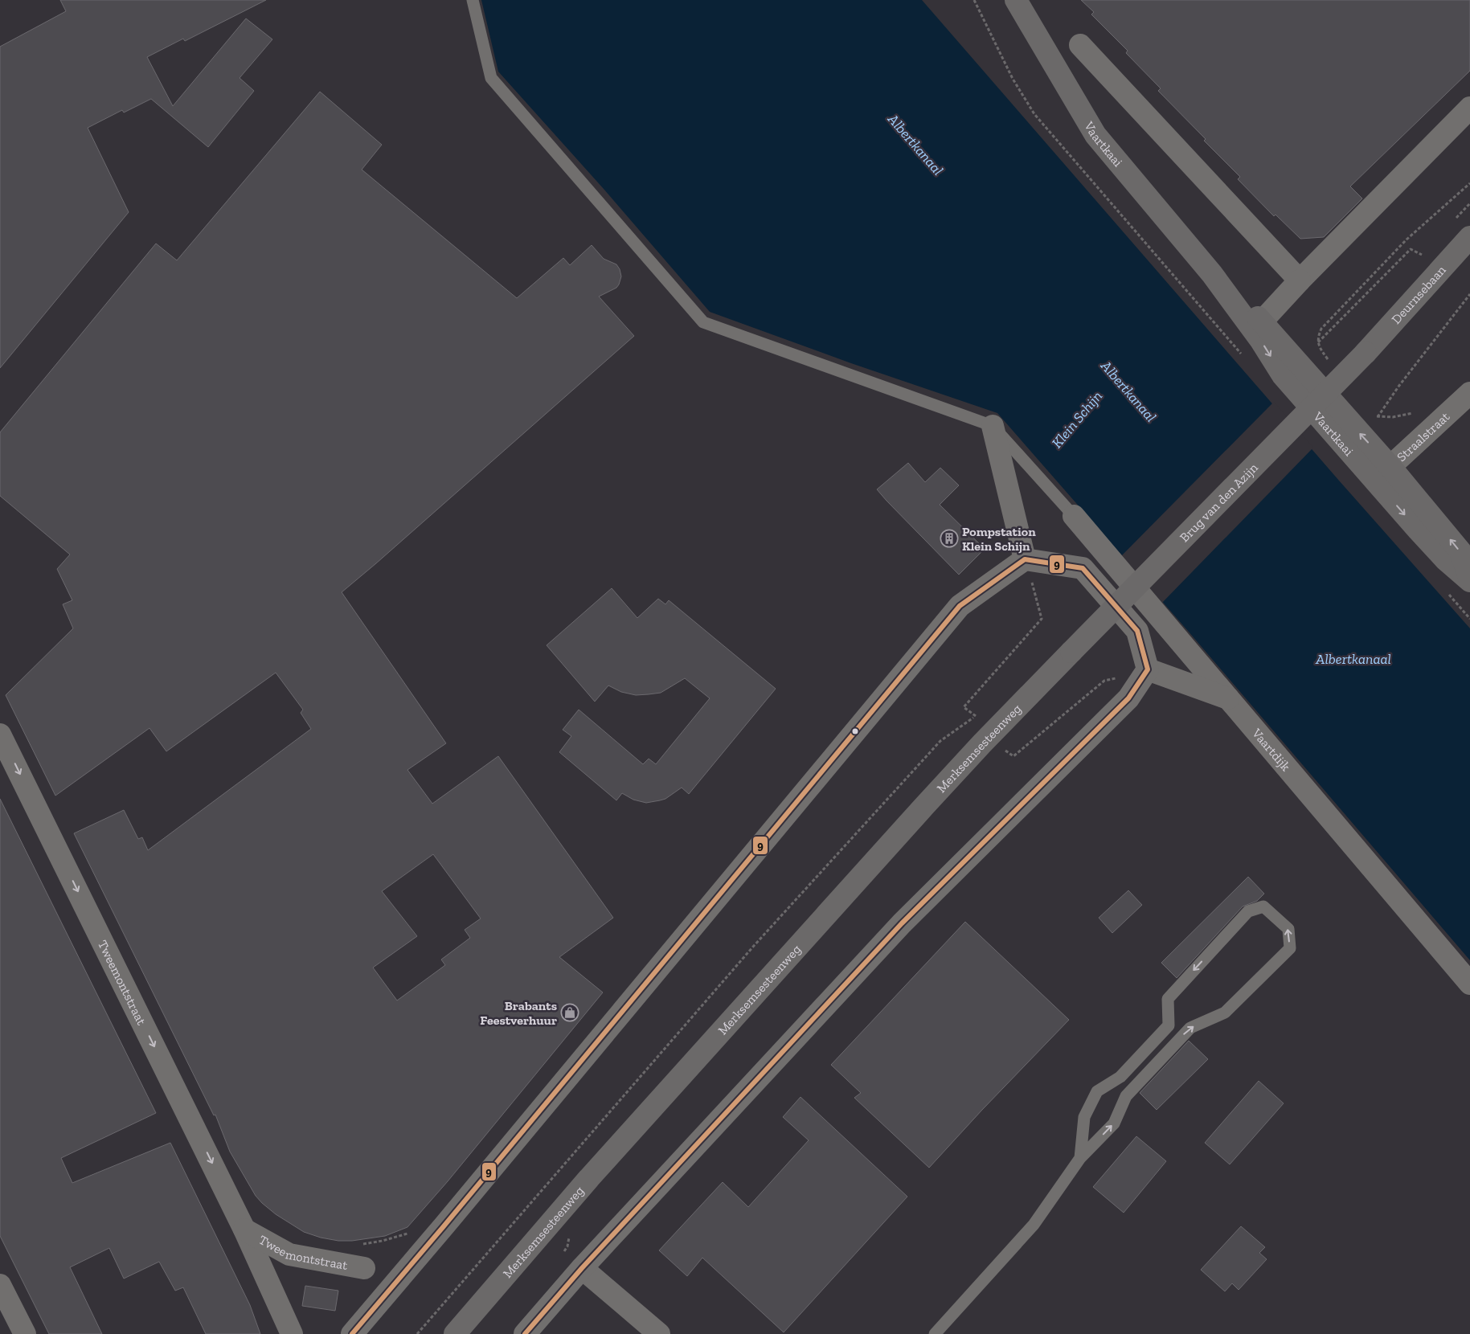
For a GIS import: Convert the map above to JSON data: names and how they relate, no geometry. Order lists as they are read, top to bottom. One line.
{"streets":{"main road":["Vaartkaai","Deurnsebaan","Brug van den Azijn","Merksemsesteenweg"],"street":["Straalstraat","Vaartdijk","Tweemontstraat"]},"crossings":[["Vaartkaai","Straalstraat"],["Deurnsebaan","Brug van den Azijn"],["Brug van den Azijn","Merksemsesteenweg"]],"one_way":["Tweemontstraat"],"water":["Albertkanaal","Klein Schijn"],"places":{"building":["Pompstation Klein Schijn"],"shop":["Brabants Feestverhuur"]},"lines":["transit line 9"]}
